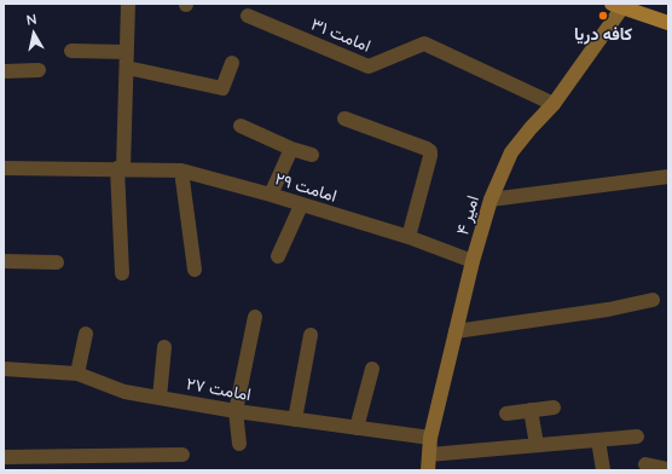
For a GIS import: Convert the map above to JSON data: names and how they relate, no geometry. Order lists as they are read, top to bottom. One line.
{"streets":{"street":["امامت ۳۱","امامت ۲۹","امیر ۴","امامت ۲۷"]},"crossings":[["امامت ۳۱","امیر ۴"],["امامت ۲۹","امیر ۴"],["امیر ۴","امامت ۲۷"]],"places":["کافه دریا"],"north":"top"}
